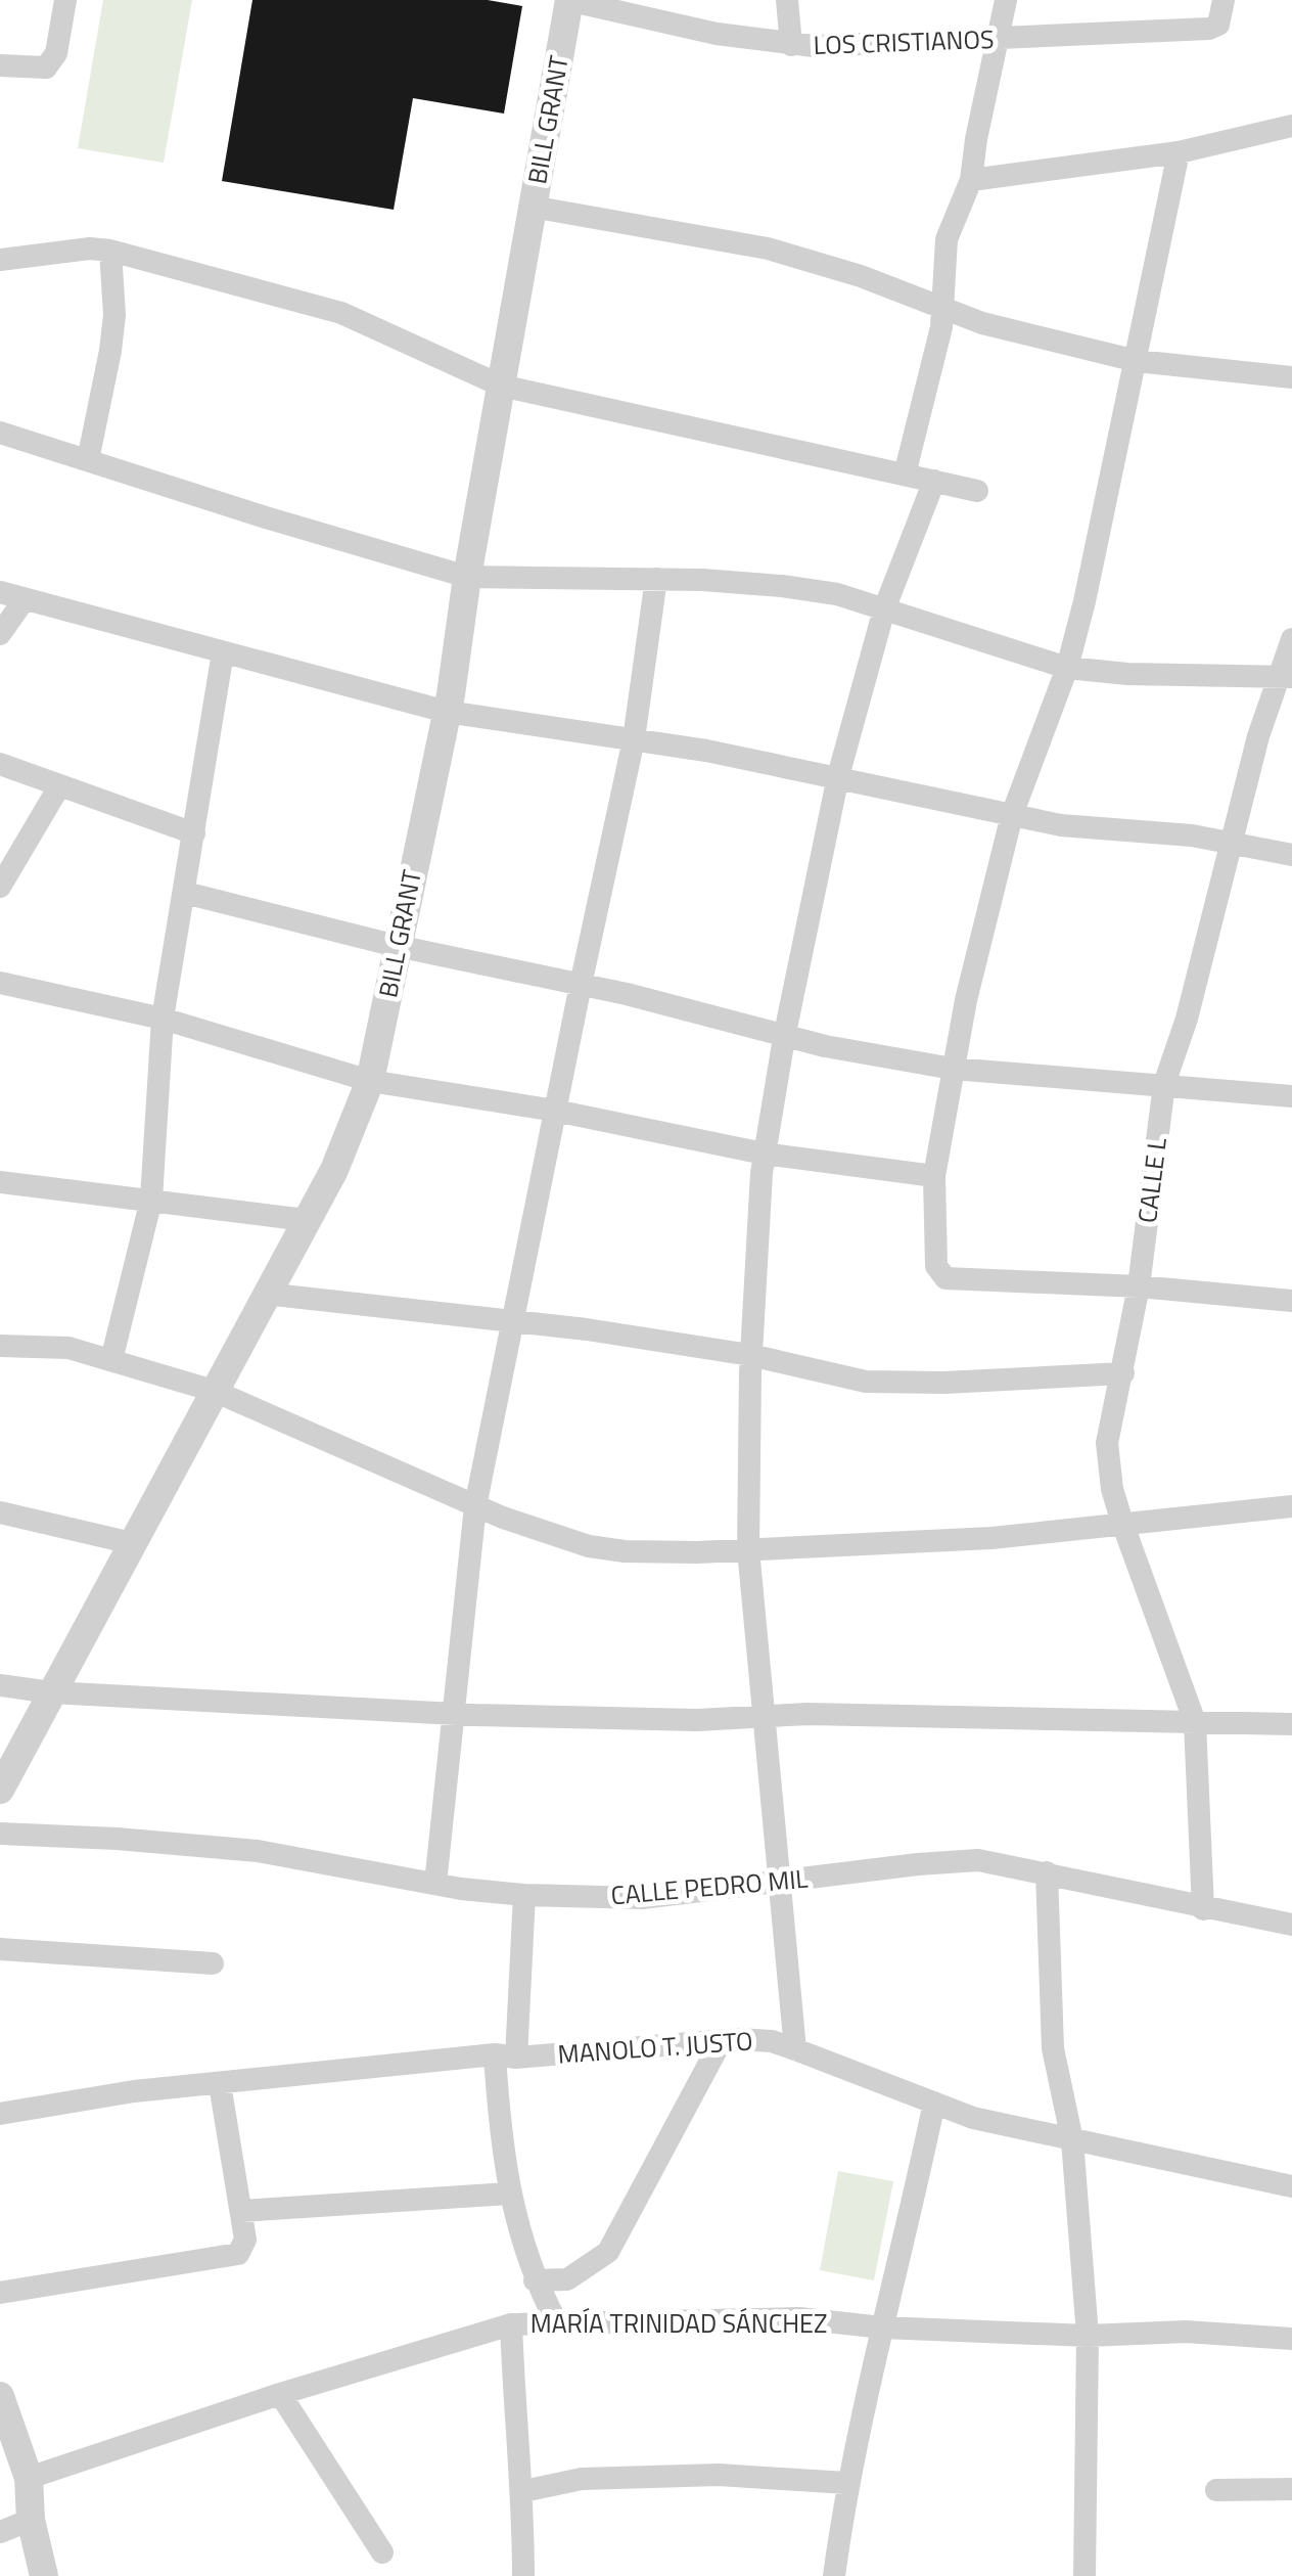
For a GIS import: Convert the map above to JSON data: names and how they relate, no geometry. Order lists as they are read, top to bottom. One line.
{"streets":{"street":["LOS CRISTIANOS","BILL GRANT","CALLE L","CALLE PEDRO MIL","MANOLO T. JUSTO","MARÍA TRINIDAD SÁNCHEZ"]},"crossings":[["LOS CRISTIANOS","BILL GRANT"],["CALLE L","CALLE PEDRO MIL"]]}
